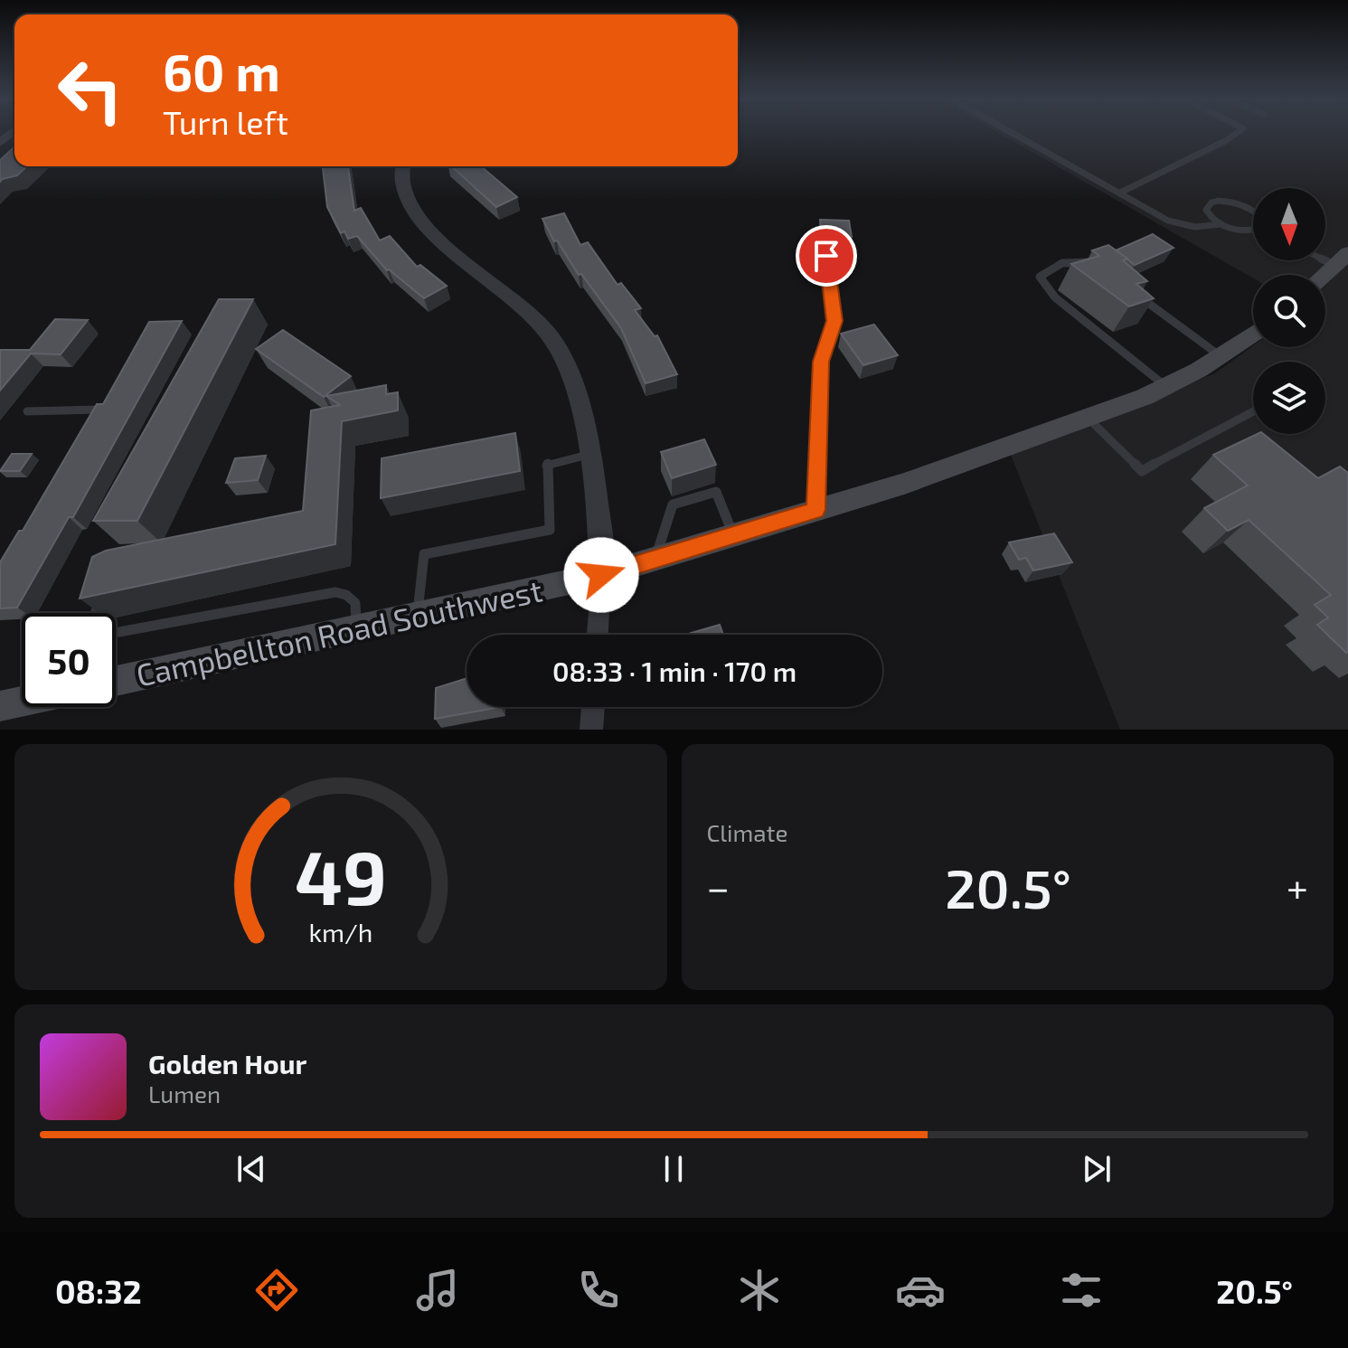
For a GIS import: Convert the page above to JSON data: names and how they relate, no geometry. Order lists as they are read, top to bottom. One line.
{"streets":{"main road":["Campbellton Road Southwest"]},"north":"bottom","page":{"turn":["60 m","Turn left"],"limit":"50","trip":"08:33 · 1 min · 170 m","tile":"Climate","heat":["−","20.5°","+"],"song":["Golden Hour","Lumen"],"tabs":["08:32","20.5°"],"gauge":["49","km/h"]}}
